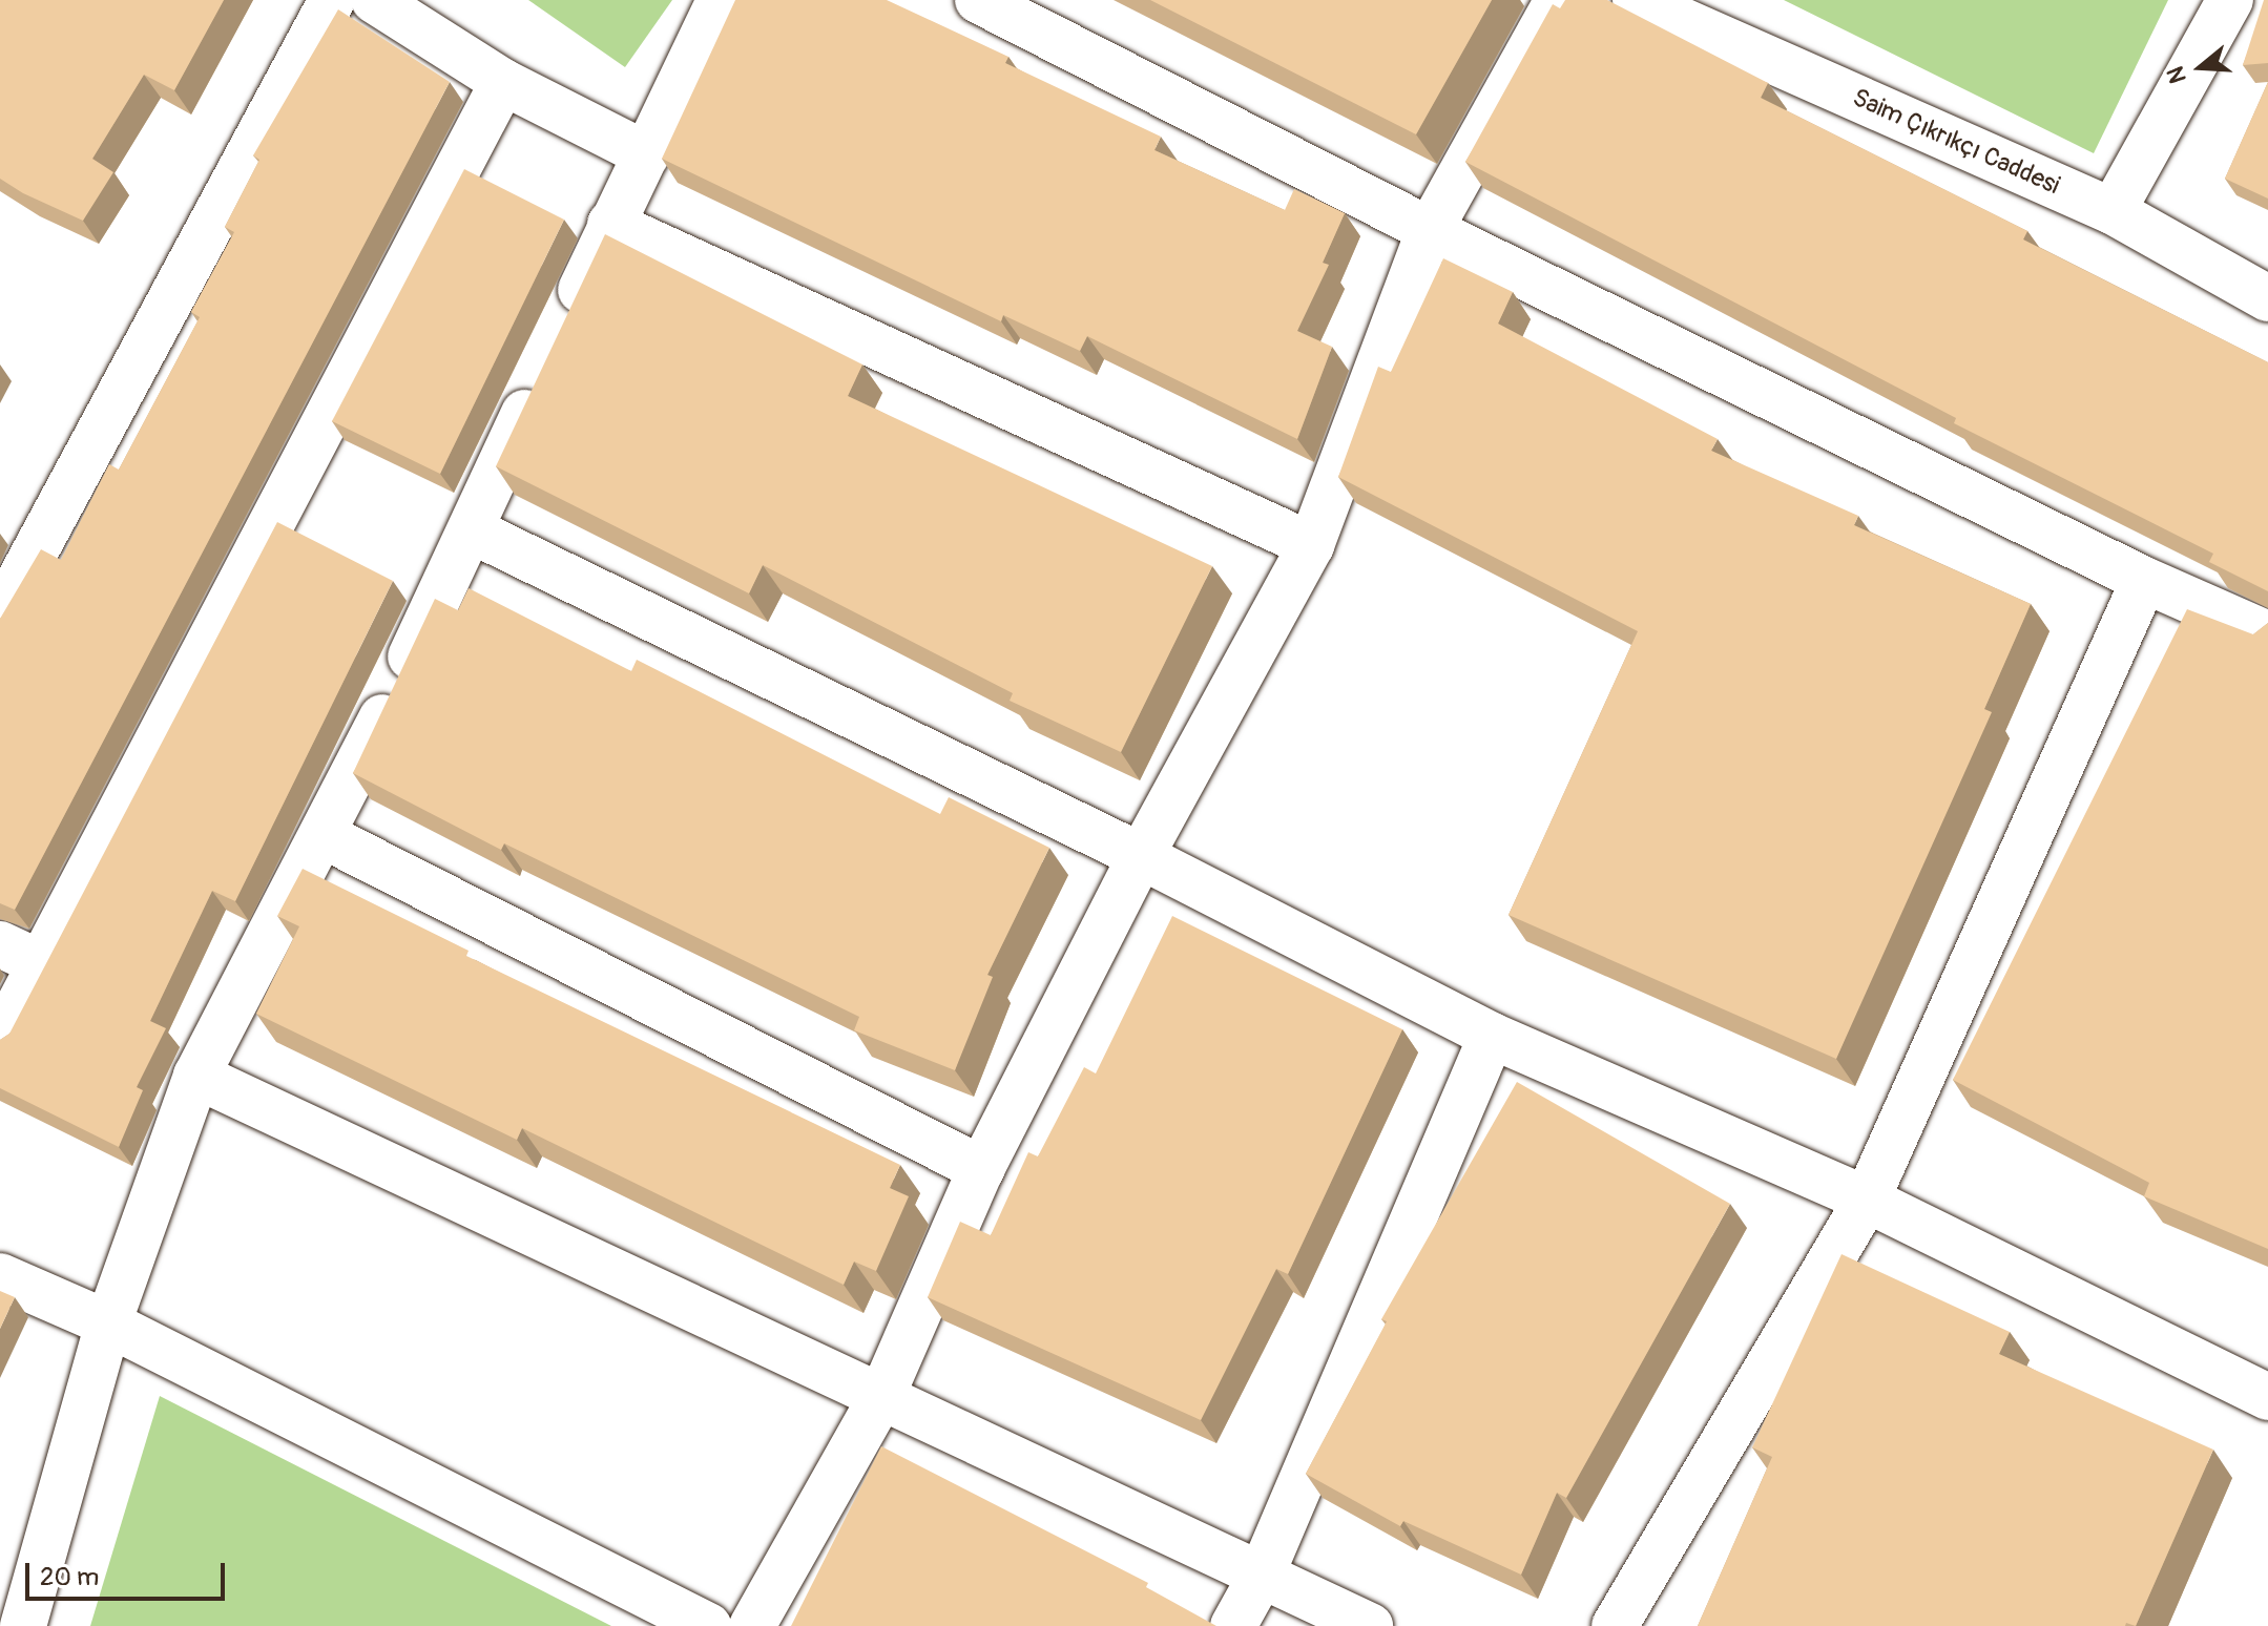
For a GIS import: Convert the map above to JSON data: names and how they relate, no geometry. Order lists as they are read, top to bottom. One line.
{"streets":{"street":["Saim Çıkrıkçı Caddesi"]},"scale_bar":"20 m","north":"left"}
